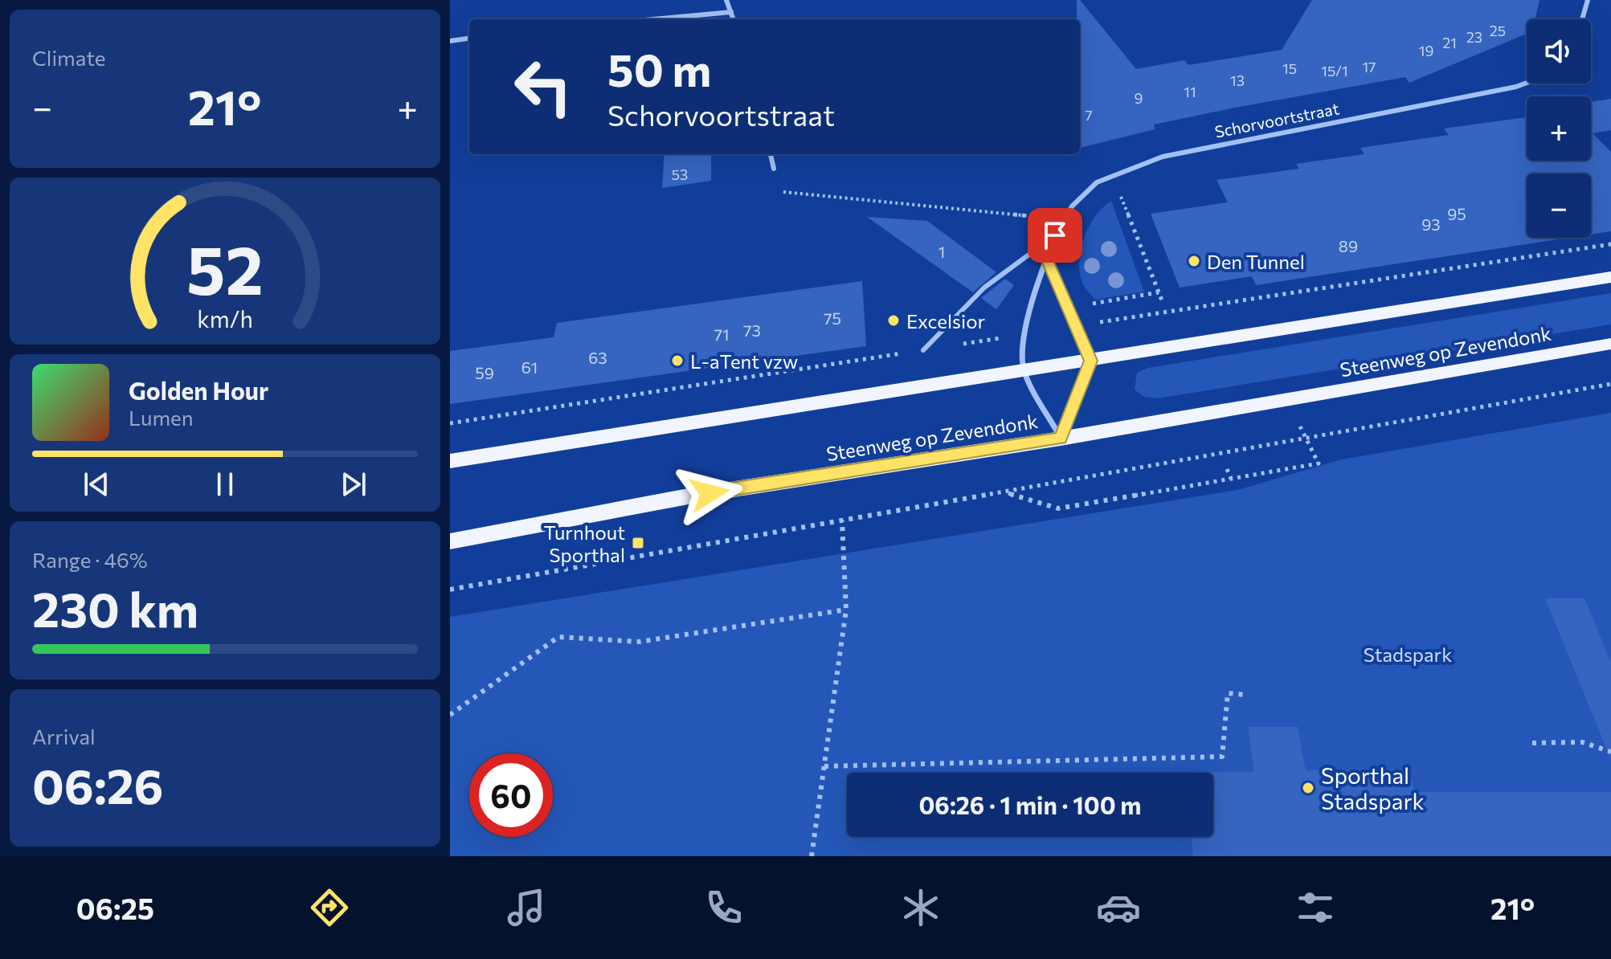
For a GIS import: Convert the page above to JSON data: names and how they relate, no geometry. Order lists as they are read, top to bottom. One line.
{"streets":{"main road":["Steenweg op Zevendonk"],"street":["Schorvoortstraat"]},"parks":["Stadspark"],"places":{"other":["Den Tunnel","Excelsior","L-aTent vzw","Sporthal Stadspark"],"transit":["Turnhout Sporthal"]},"house_numbers":["25","23","21","19","17","15","15/1","13","11","9","7","53","95","93","89","1","75","73","71","63","61","59"],"page":{"tile":["Climate",["Range · 46%","230 km"],["Arrival","06:26"]],"map_buttons":["+","−"],"turn":["50 m","Schorvoortstraat"],"heat":["−","21°","+"],"song":["Golden Hour","Lumen"],"limit":"60","trip":"06:26 · 1 min · 100 m","tabs":["06:25","21°"],"gauge":["52","km/h"]}}
